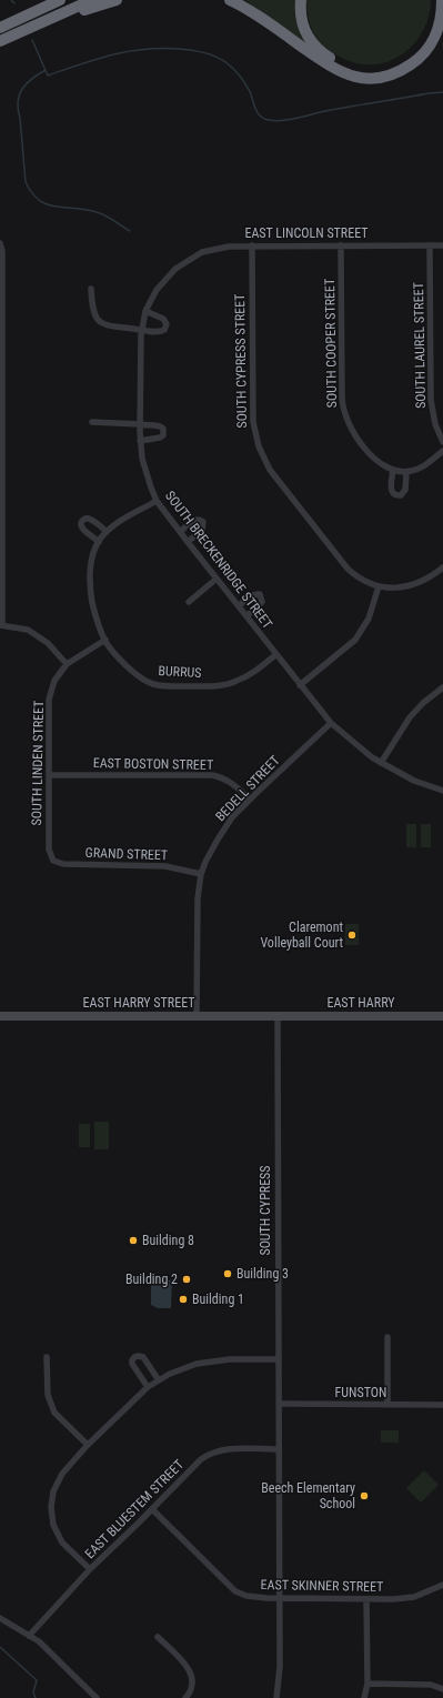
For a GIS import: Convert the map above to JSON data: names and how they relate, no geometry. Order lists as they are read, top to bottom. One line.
{"streets":{"main road":["EAST HARRY STREET","EAST HARRY"],"street":["EAST LINCOLN STREET","SOUTH COOPER STREET","SOUTH LAUREL STREET","SOUTH CYPRESS STREET","SOUTH BRECKENRIDGE STREET","BURRUS","SOUTH LINDEN STREET","EAST BOSTON STREET","BEDELL STREET","GRAND STREET","SOUTH CYPRESS","FUNSTON","EAST BLUESTEM STREET","EAST SKINNER STREET"]},"crossings":[["EAST LINCOLN STREET","SOUTH COOPER STREET"],["EAST LINCOLN STREET","SOUTH LAUREL STREET"],["EAST LINCOLN STREET","SOUTH CYPRESS STREET"],["EAST LINCOLN STREET","SOUTH BRECKENRIDGE STREET"],["SOUTH BRECKENRIDGE STREET","BURRUS"],["SOUTH BRECKENRIDGE STREET","BEDELL STREET"],["BURRUS","SOUTH LINDEN STREET"],["SOUTH LINDEN STREET","EAST BOSTON STREET"],["SOUTH LINDEN STREET","GRAND STREET"],["EAST BOSTON STREET","BEDELL STREET"],["BEDELL STREET","GRAND STREET"],["BEDELL STREET","EAST HARRY STREET"],["EAST HARRY STREET","EAST HARRY"],["EAST HARRY STREET","SOUTH CYPRESS"],["EAST HARRY","SOUTH CYPRESS"],["SOUTH CYPRESS","FUNSTON"],["EAST BLUESTEM STREET","EAST SKINNER STREET"]],"places":["Claremont Volleyball Court","Building 8","Building 3","Building 2","Building 1","Beech Elementary School"]}
